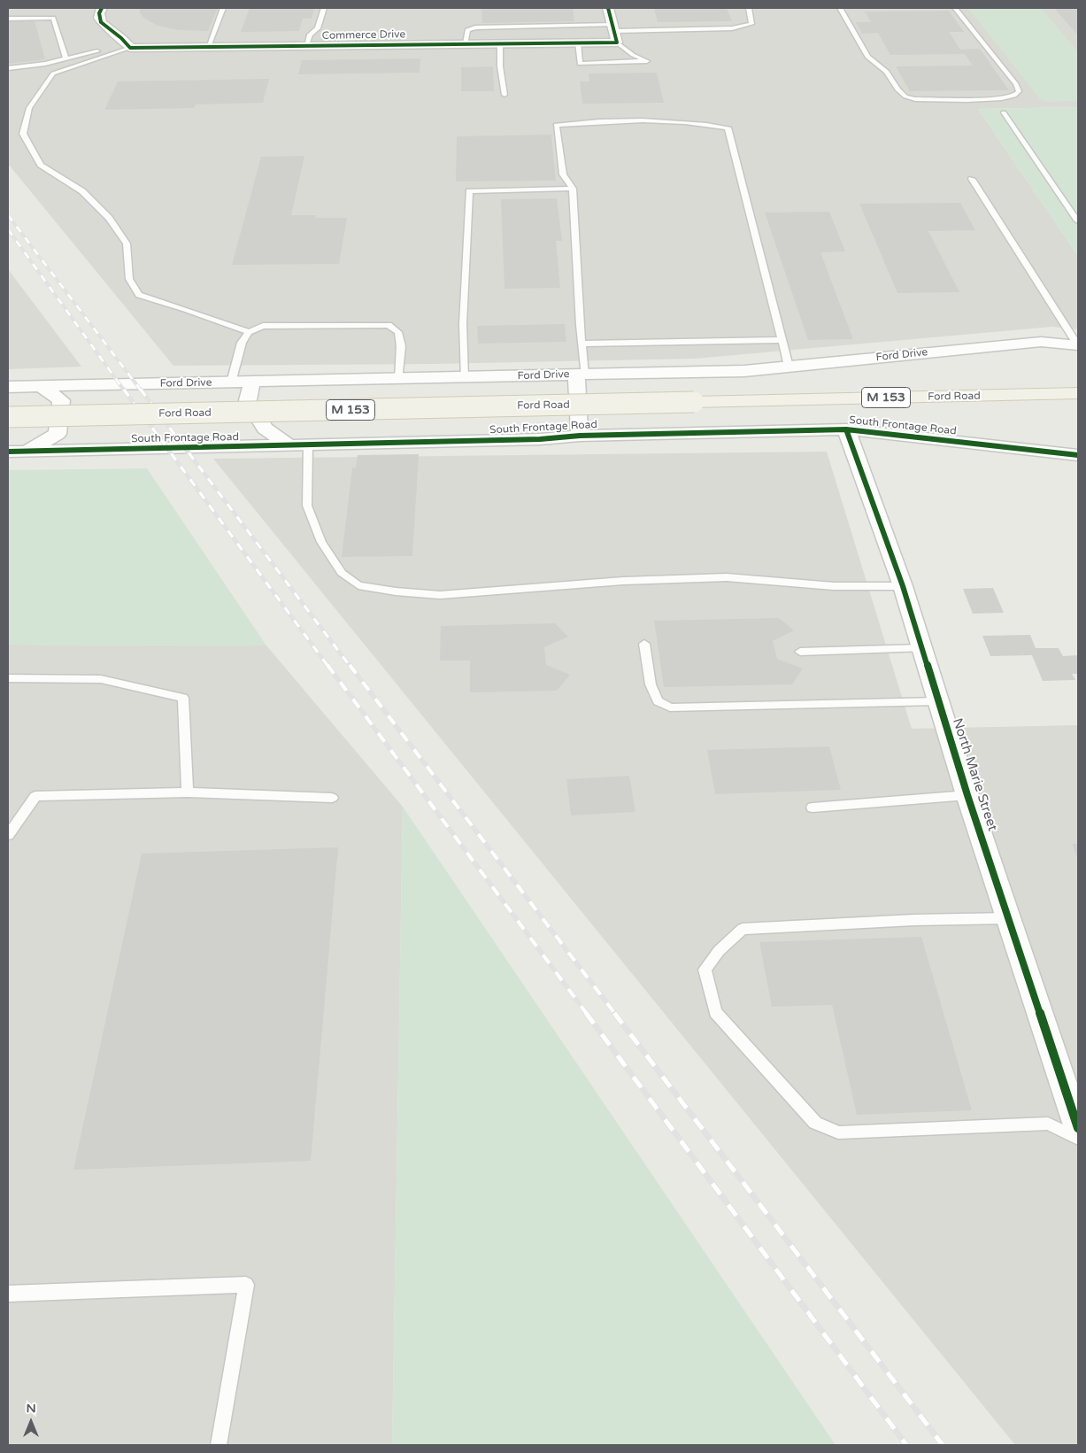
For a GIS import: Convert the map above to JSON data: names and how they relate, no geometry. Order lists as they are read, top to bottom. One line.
{"streets":{"main road":["Ford Road","M 153"],"street":["Commerce Drive","Ford Drive","South Frontage Road","North Marie Street"]},"crossings":[["South Frontage Road","North Marie Street"]],"north":"top"}
